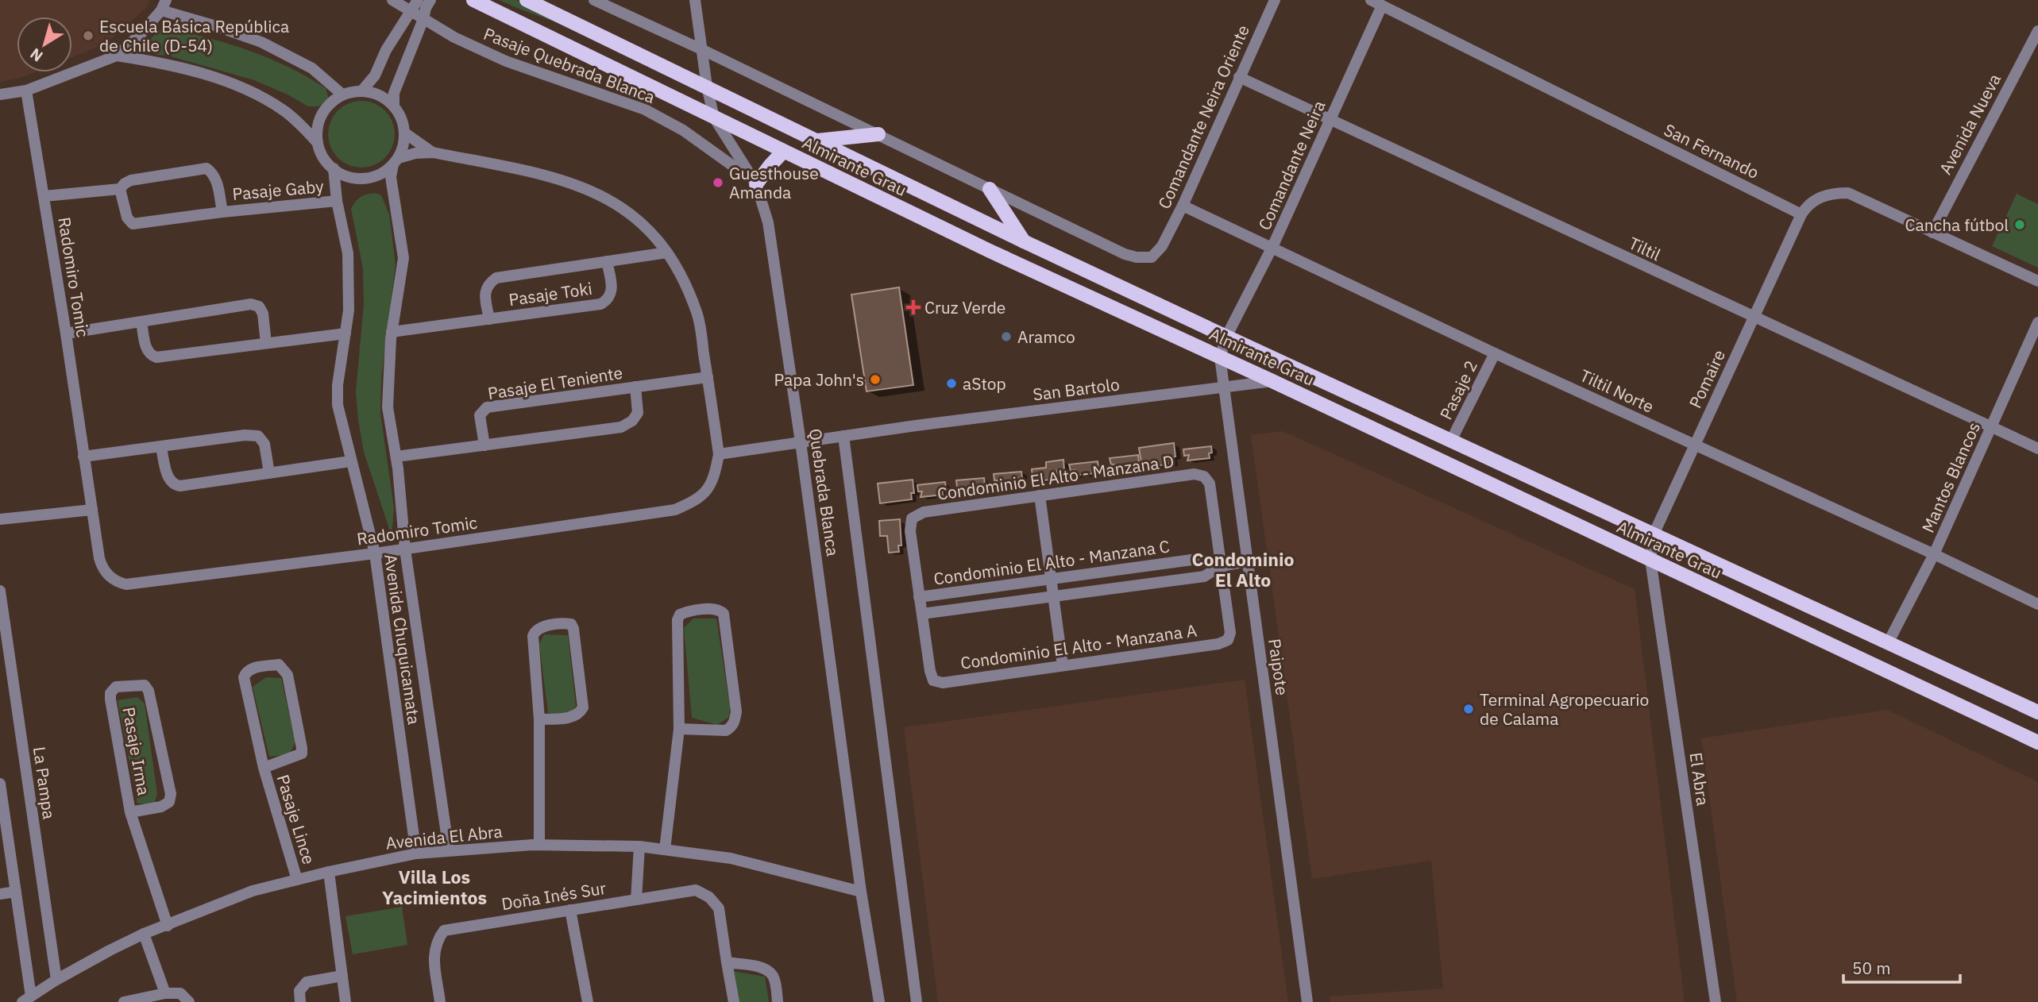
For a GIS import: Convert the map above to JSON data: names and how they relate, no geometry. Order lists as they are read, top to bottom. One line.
{"streets":{"main road":["Almirante Grau"],"street":["Pasaje Quebrada Blanca","Comandante Neira Oriente","Avenida Nueva","San Fernando","Comandante Neira","Pasaje Gaby","Tiltil","Radomiro Tomic","Pasaje Toki","Pomaire","Pasaje El Teniente","San Bartolo","Pasaje 2","Tiltil Norte","Condominio El Alto - Manzana D","Mantos Blancos","Quebrada Blanca","Condominio El Alto - Manzana C","Avenida Chuquicamata","Condominio El Alto - Manzana A","Paipote","Pasaje Irma","El Abra","La Pampa","Pasaje Lince","Avenida El Abra","Doña Inés Sur"]},"crossings":[["Pasaje Quebrada Blanca","Quebrada Blanca"],["Comandante Neira Oriente","Tiltil"],["Comandante Neira Oriente","Tiltil Norte"],["San Fernando","Comandante Neira"],["San Fernando","Pomaire"],["Comandante Neira","Almirante Grau"],["Comandante Neira","Tiltil"],["Comandante Neira","Tiltil Norte"],["Comandante Neira","Paipote"],["Almirante Grau","Pomaire"],["Almirante Grau","San Bartolo"],["Almirante Grau","Pasaje 2"],["Almirante Grau","Mantos Blancos"],["Almirante Grau","Quebrada Blanca"],["Almirante Grau","Paipote"],["Almirante Grau","El Abra"],["Pasaje Gaby","Radomiro Tomic"],["Pasaje Gaby","Avenida Chuquicamata"],["Tiltil","Pomaire"],["Tiltil","Mantos Blancos"],["Radomiro Tomic","Pasaje Toki"],["Radomiro Tomic","Pasaje El Teniente"],["Radomiro Tomic","San Bartolo"],["Radomiro Tomic","Avenida Chuquicamata"],["Pasaje Toki","Avenida Chuquicamata"],["Pomaire","Tiltil Norte"],["Pomaire","El Abra"],["Pasaje El Teniente","Avenida Chuquicamata"],["San Bartolo","Quebrada Blanca"],["San Bartolo","Paipote"],["Pasaje 2","Tiltil Norte"],["Tiltil Norte","Mantos Blancos"],["Condominio El Alto - Manzana D","Condominio El Alto - Manzana C"],["Condominio El Alto - Manzana D","Condominio El Alto - Manzana A"],["Quebrada Blanca","Avenida El Abra"],["Condominio El Alto - Manzana C","Condominio El Alto - Manzana A"],["Avenida Chuquicamata","Avenida El Abra"],["Pasaje Irma","Avenida El Abra"],["La Pampa","Avenida El Abra"],["Pasaje Lince","Avenida El Abra"]],"districts":["Condominio El Alto","Villa Los Yacimientos"],"places":{"other":["Escuela Básica República de Chile (D-54)","Guesthouse Amanda","Cancha fútbol","Aramco","Papa John's","aStop","Terminal Agropecuario de Calama"],"health":["Cruz Verde"]},"scale_bar":"50 m","north":"bottom left"}
